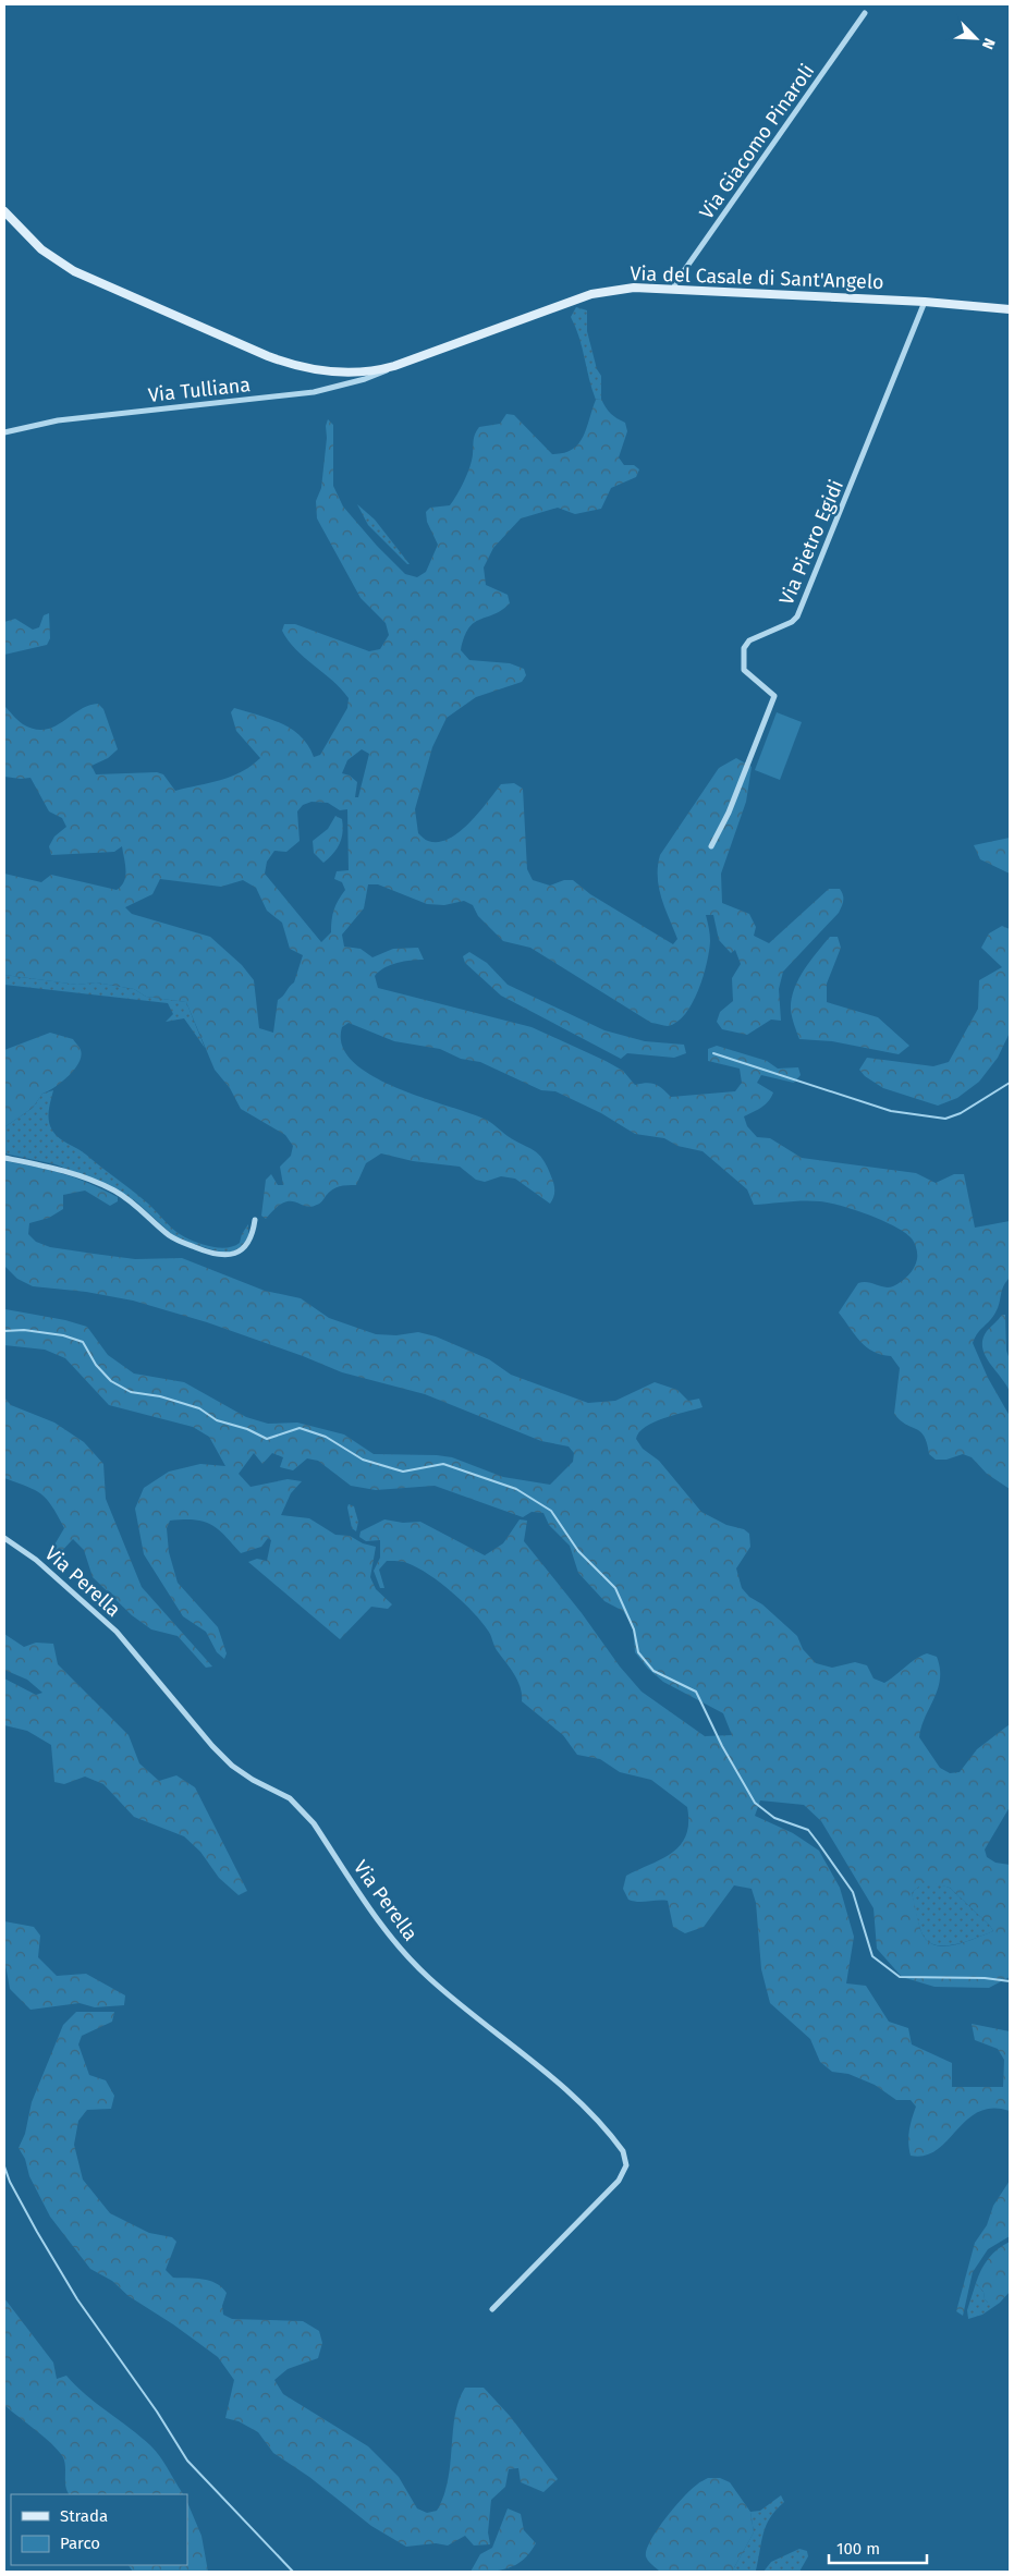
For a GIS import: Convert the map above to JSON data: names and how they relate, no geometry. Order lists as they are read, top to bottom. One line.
{"streets":{"main road":["Via del Casale di Sant'Angelo"],"street":["Via Giacomo Pinaroli","Via Tulliana","Via Pietro Egidi","Via Perella"]},"crossings":[["Via Giacomo Pinaroli","Via del Casale di Sant'Angelo"],["Via del Casale di Sant'Angelo","Via Tulliana"],["Via del Casale di Sant'Angelo","Via Pietro Egidi"]],"legend":["Strada","Parco"],"scale_bar":"100 m","north":"bottom right"}
